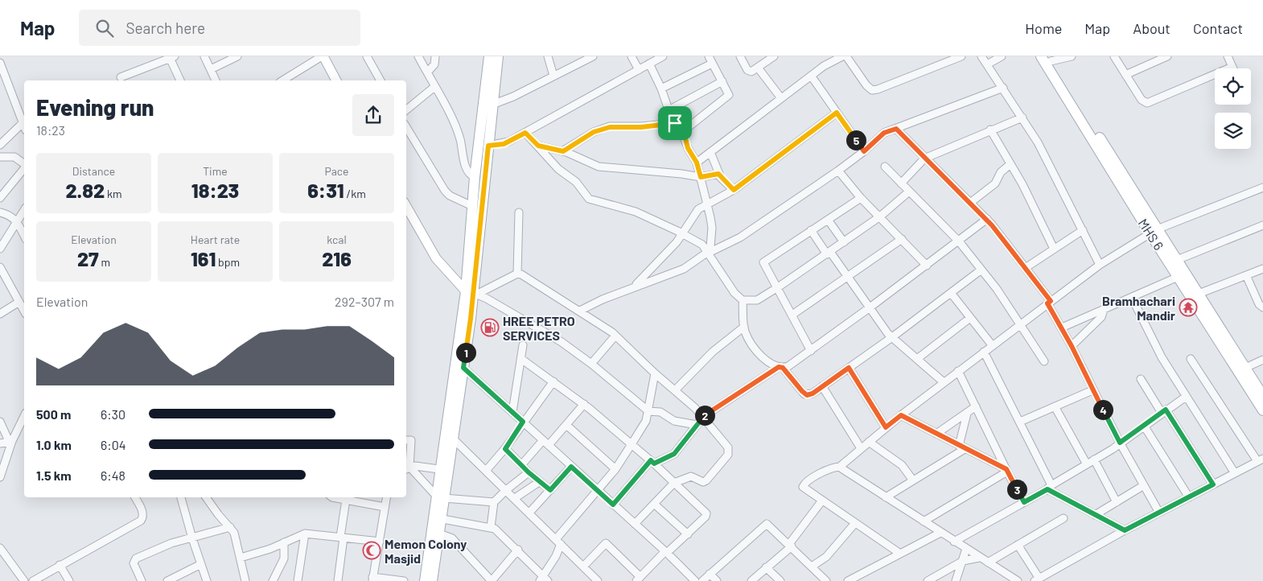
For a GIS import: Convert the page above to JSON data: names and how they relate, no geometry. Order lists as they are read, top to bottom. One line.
{"streets":{"main road":["MHS 6"]},"places":{"temple":["Bramhachari Mandir"],"fuel station":["HREE PETRO SERVICES"],"mosque":["Memon Colony Masjid"]},"page":{"header":"Map","search":"Search here","nav":["Home","Map","About","Contact"],"heading":["Evening run","18:23"],"pins":["5","1","4","2","3"],"stats":[["Distance","2.82 km"],["Time","18:23"],["Pace","6:31 /km"],["Elevation","27 m"],["Heart rate","161 bpm"],["kcal","216"]],"chart":["Elevation","292–307 m"],"list":[{"name":"500 m","note":"6:30"},{"name":"1.0 km","note":"6:04"},{"name":"1.5 km","note":"6:48"}]}}
